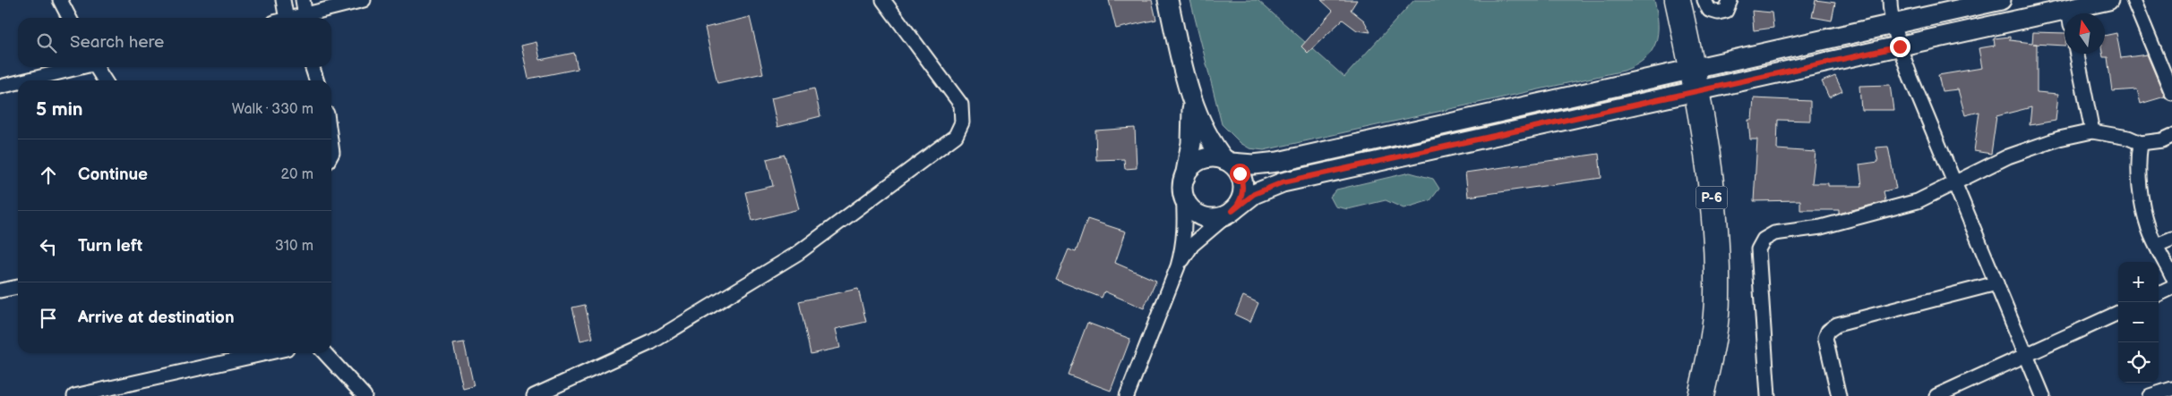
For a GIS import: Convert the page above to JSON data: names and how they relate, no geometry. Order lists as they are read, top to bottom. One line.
{"streets":{"highway":["P-6"]},"north":"top","page":{"search":"Search here","heading":["5 min","Walk · 330 m"],"list":[["Continue","20 m"],["Turn left","310 m"],"Arrive at destination"],"map_buttons":["+","−"]}}
